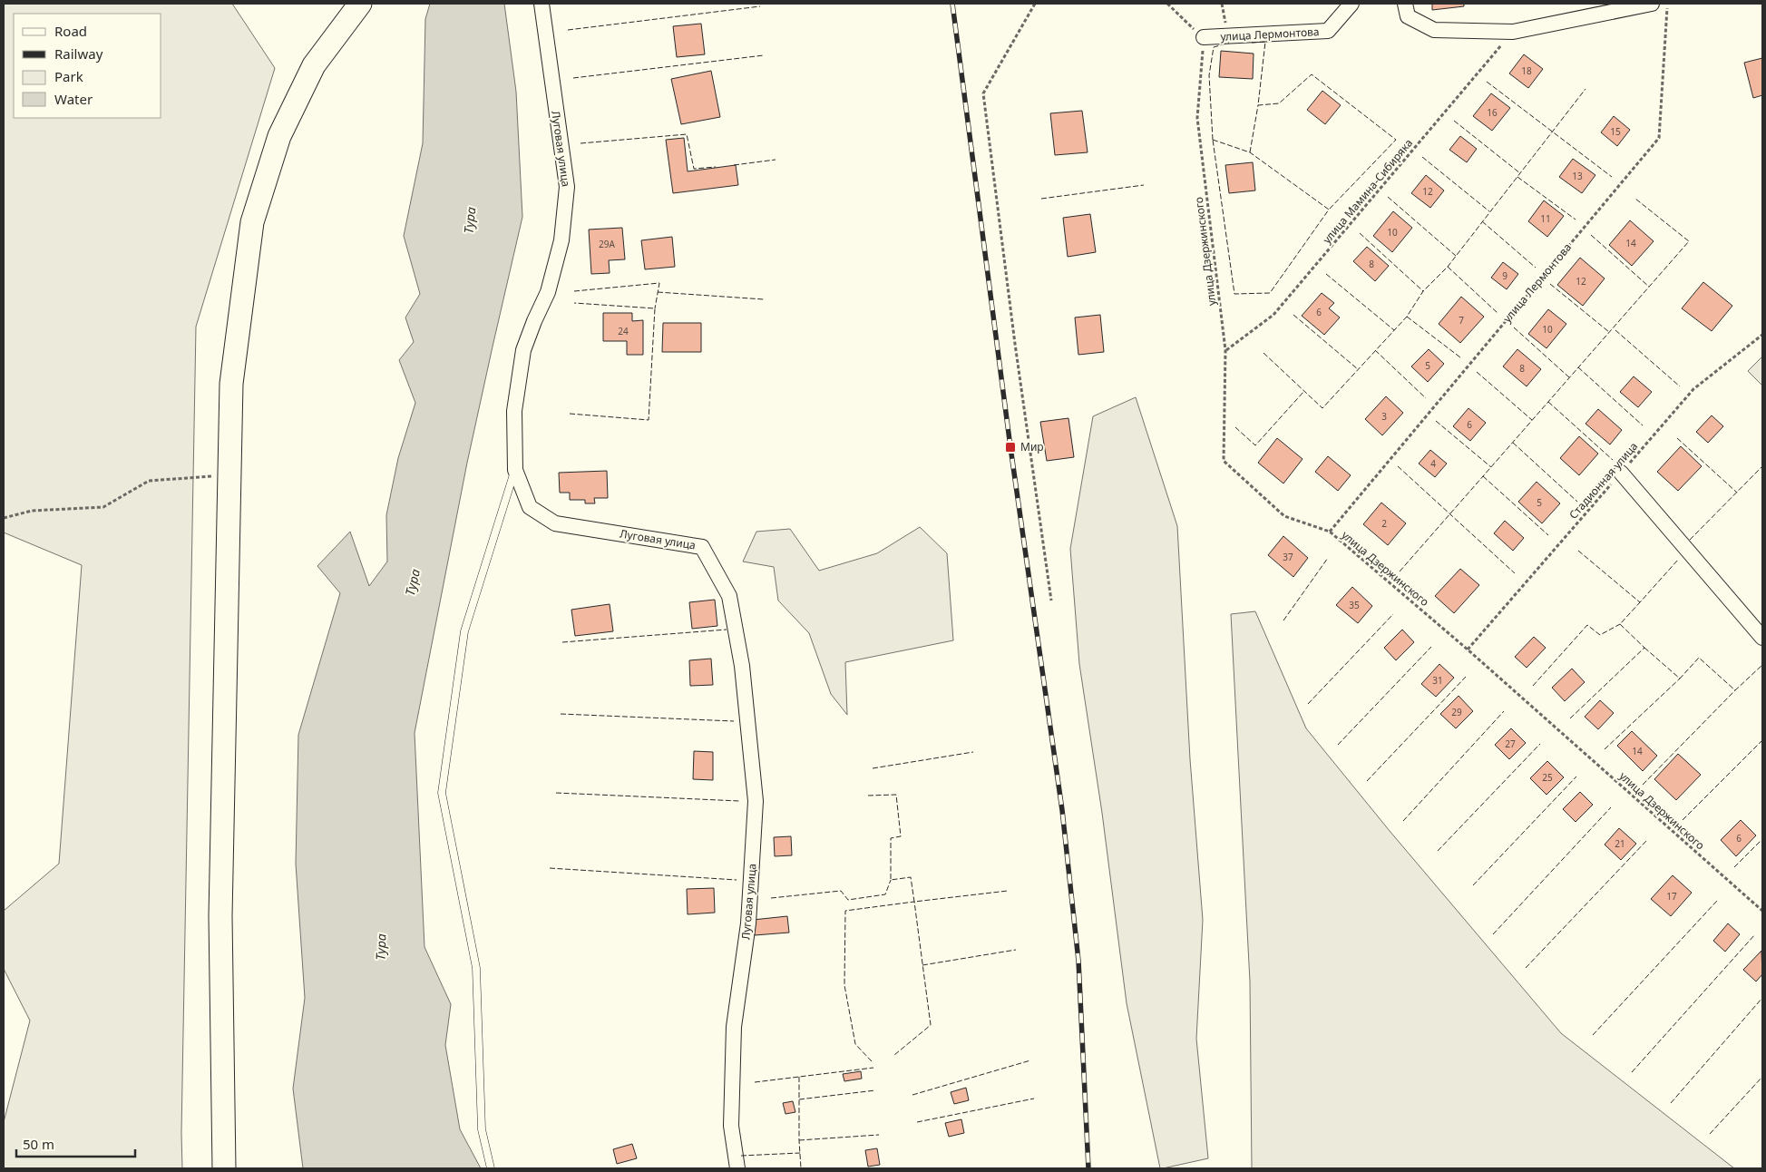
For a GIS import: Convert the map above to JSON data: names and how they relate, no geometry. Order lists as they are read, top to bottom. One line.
{"streets":{"street":["улица Лермонтова","Луговая улица"],"path":["улица Мамина-Сибиряка","улица Дзержинского","Стадионная улица"]},"crossings":[["улица Лермонтова","улица Дзержинского"],["улица Мамина-Сибиряка","улица Дзержинского"],["улица Дзержинского","Стадионная улица"]],"water":["Тура"],"places":{"transit":["Мир"]},"house_numbers":["18","16","15","13","12","11","10","14","29А","8","9","12","6","7","10","24","5","8","3","6","4","5","2","37","35","31","29","27","14","25","6","21","17"],"legend":["Road","Railway","Park","Water"],"scale_bar":"50 m"}
